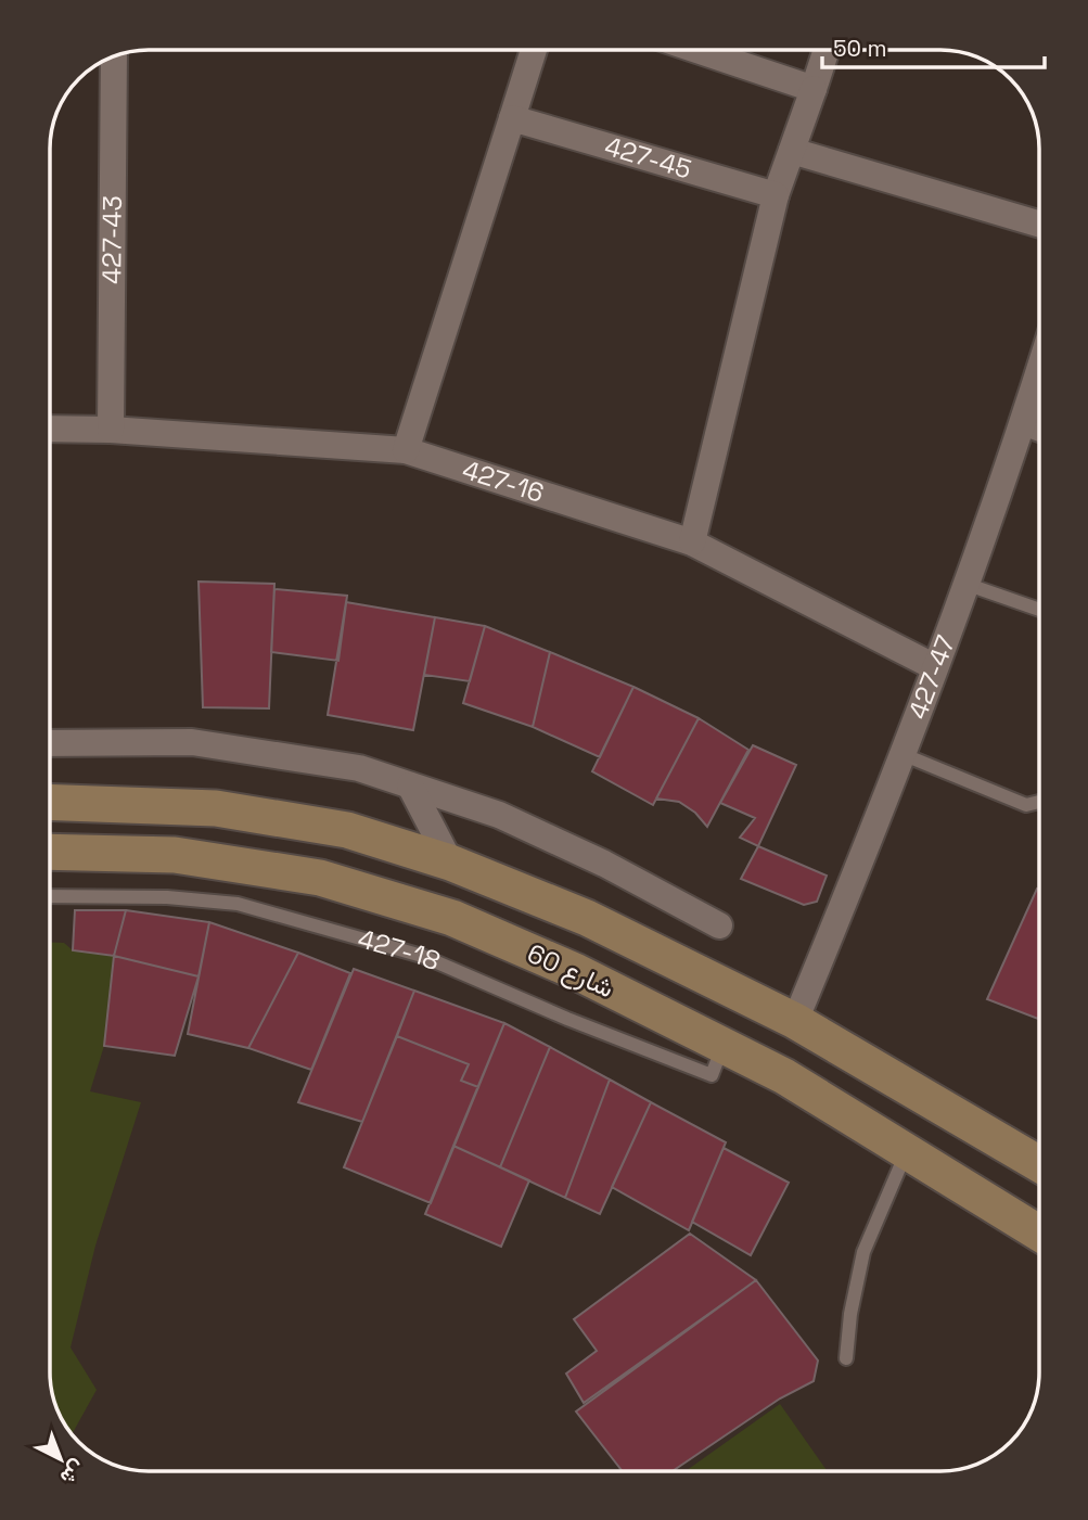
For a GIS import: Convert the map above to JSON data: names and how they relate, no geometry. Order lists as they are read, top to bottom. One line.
{"streets":{"street":["427-45","427-43","427-16","427-47","شارع 60"],"lane":["427-18"]},"crossings":[["427-43","427-16"],["427-16","427-47"],["427-47","شارع 60"],["427-18","شارع 60"]],"scale_bar":"50 m","north":"bottom right"}
